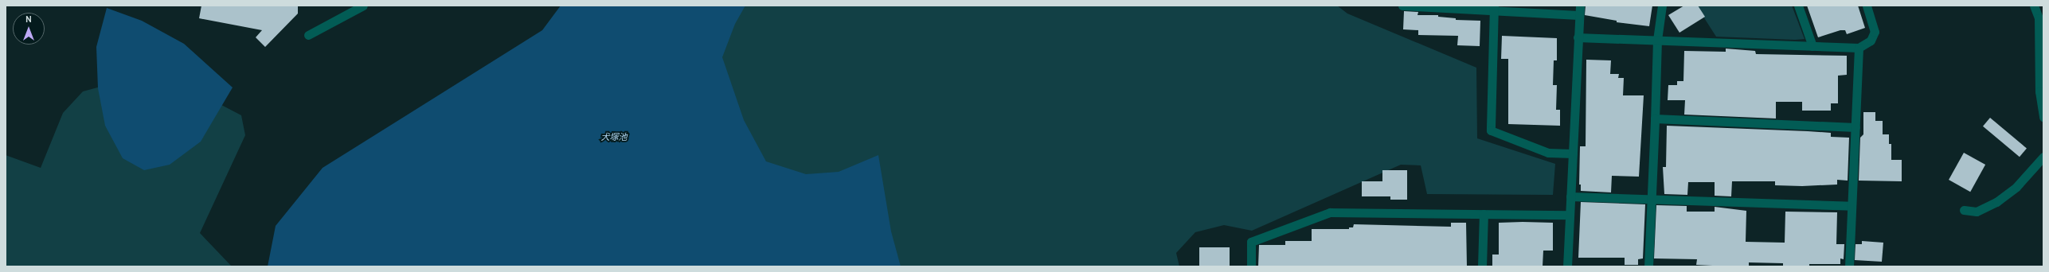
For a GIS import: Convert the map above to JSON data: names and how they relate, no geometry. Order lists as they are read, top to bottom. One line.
{"water":["犬塚池"],"north":"top"}
